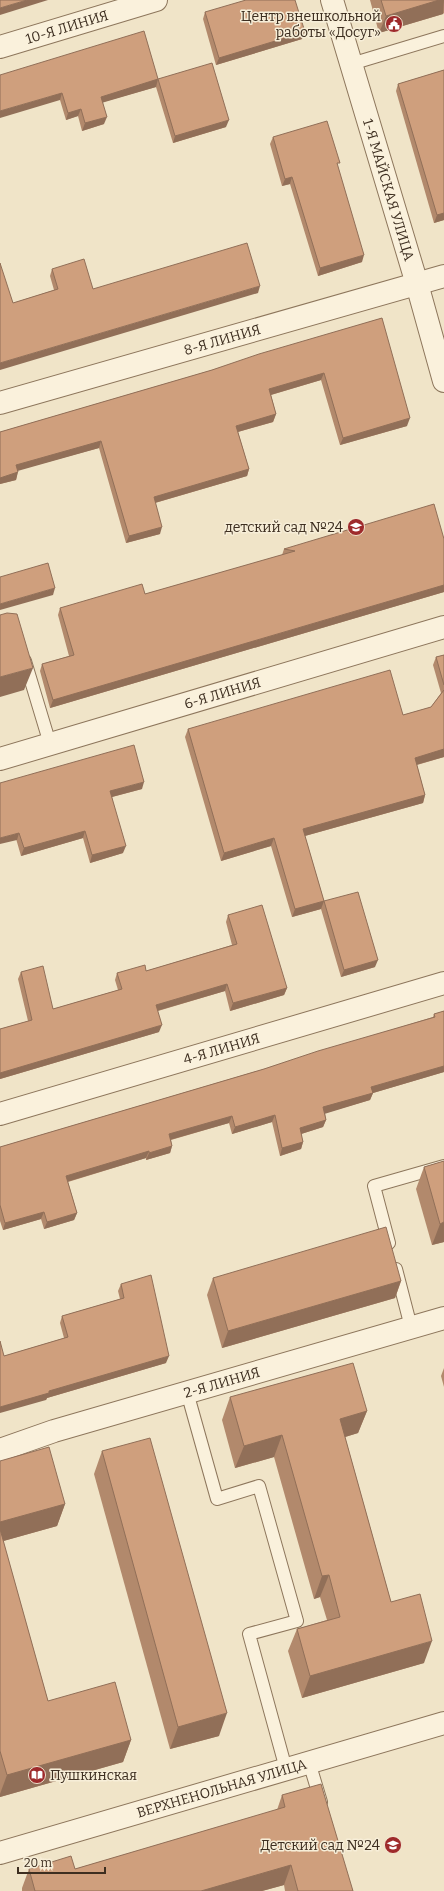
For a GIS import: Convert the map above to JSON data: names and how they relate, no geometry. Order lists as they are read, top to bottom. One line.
{"streets":{"street":["10-Я ЛИНИЯ","1-Я МАЙСКАЯ УЛИЦА","8-Я ЛИНИЯ","6-Я ЛИНИЯ","4-Я ЛИНИЯ","2-Я ЛИНИЯ","ВЕРХНЕНОЛЬНАЯ УЛИЦА"]},"crossings":[["1-Я МАЙСКАЯ УЛИЦА","8-Я ЛИНИЯ"]],"places":{"public building":["Центр внешкольной работы «Досуг»"],"school or university":["детский сад №24","Детский сад №24"],"library":["Пушкинская"]},"scale_bar":"20 m"}
